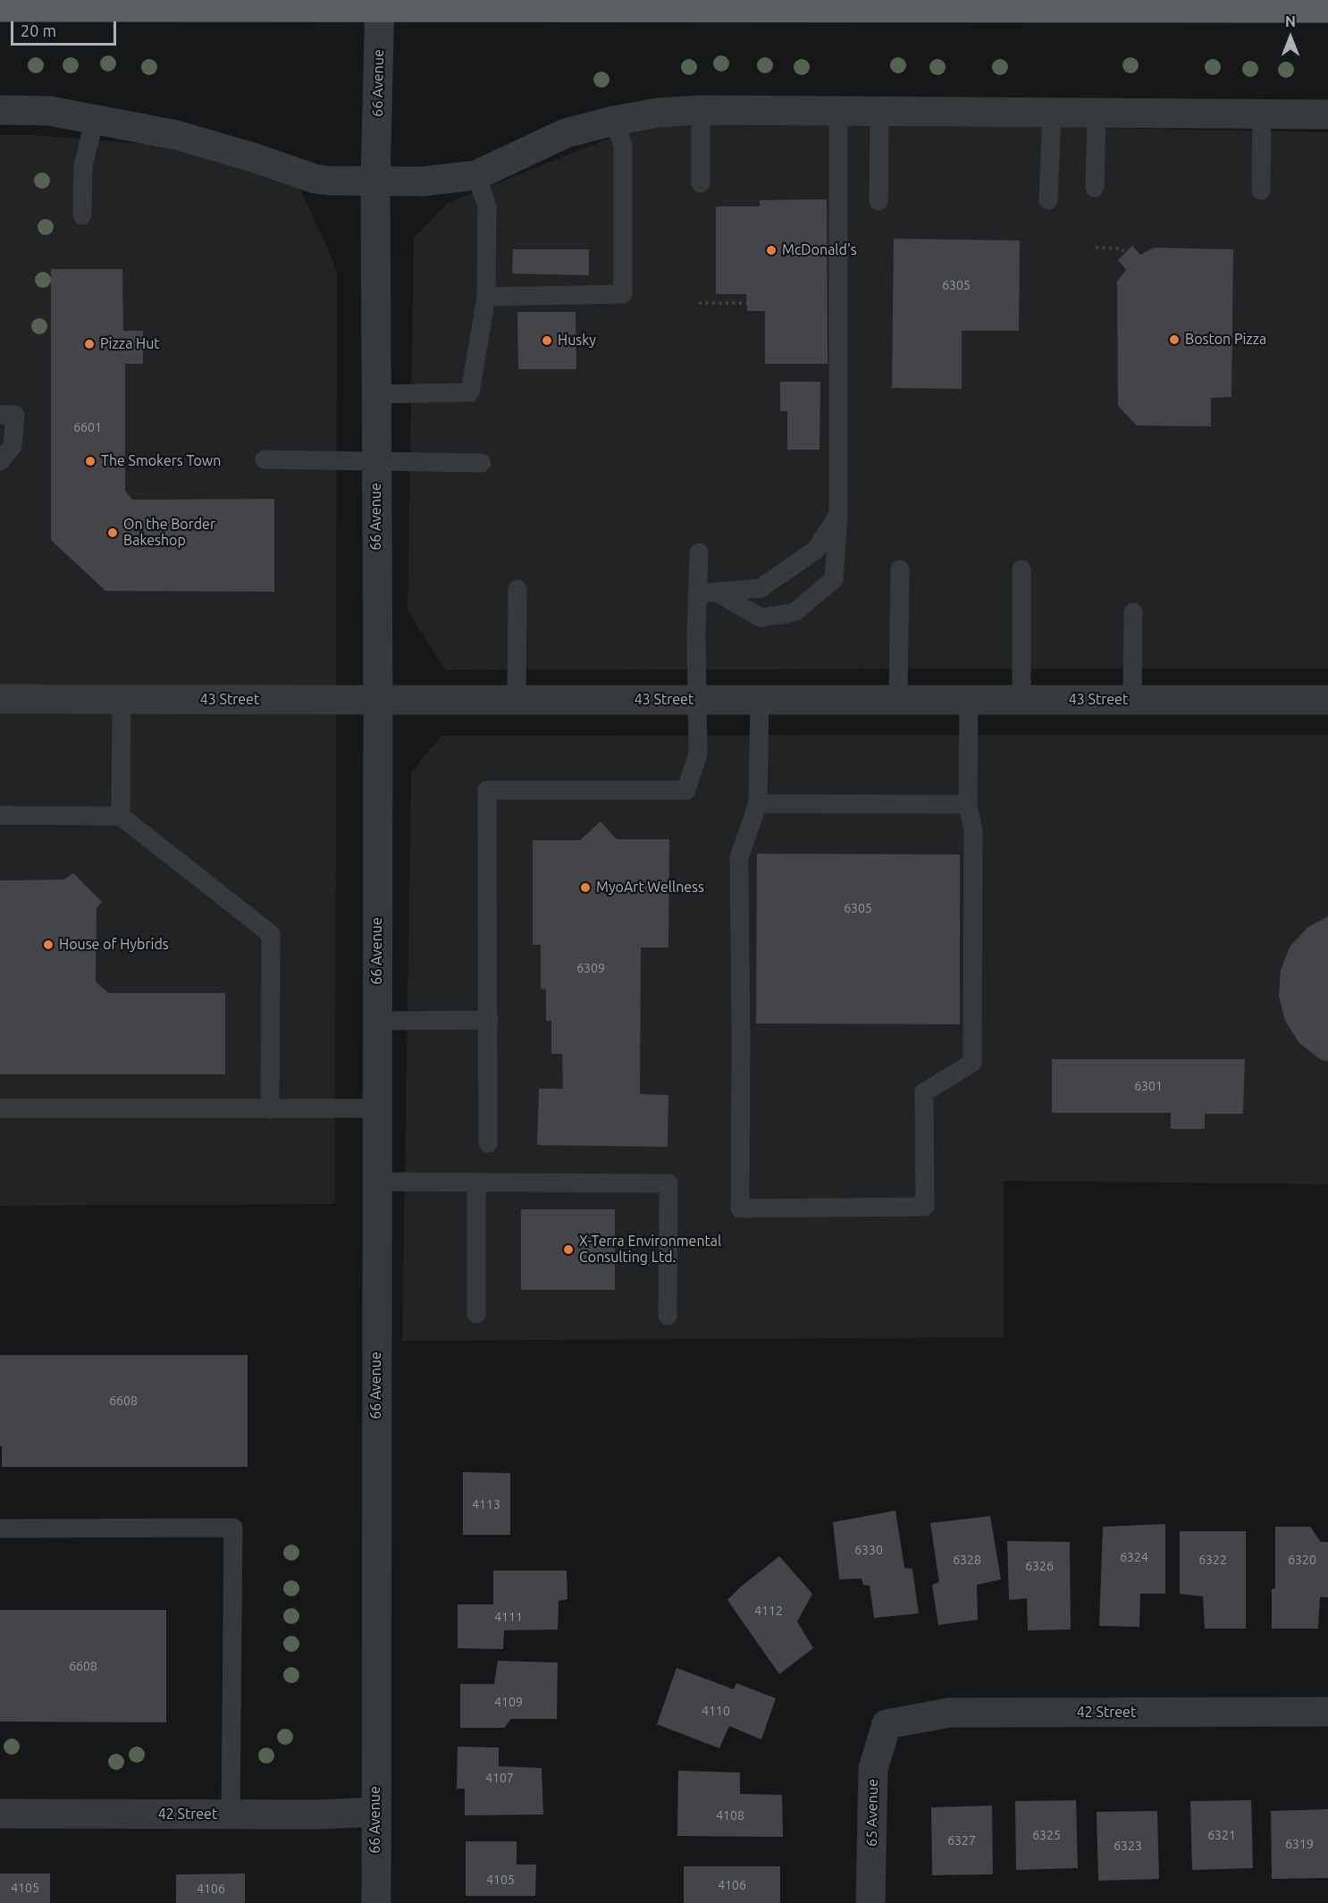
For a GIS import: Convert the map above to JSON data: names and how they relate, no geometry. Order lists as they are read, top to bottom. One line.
{"streets":{"street":["66 Avenue","43 Street","42 Street","65 Avenue"]},"crossings":[["66 Avenue","43 Street"],["66 Avenue","42 Street"],["42 Street","65 Avenue"]],"places":["McDonald's","Boston Pizza","Husky","Pizza Hut","The Smokers Town","On the Border Bakeshop","MyoArt Wellness","House of Hybrids","X-Terra Environmental Consulting Ltd."],"house_numbers":["6305","6601","6305","6309","6301","6608","4113","6330","6324","6328","6322","6320","6326","4112","4111","6608","4109","4110","4107","4108","6325","6321","6327","6319","6323","4105","4106","4105","4106"],"scale_bar":"20 m","north":"top"}
